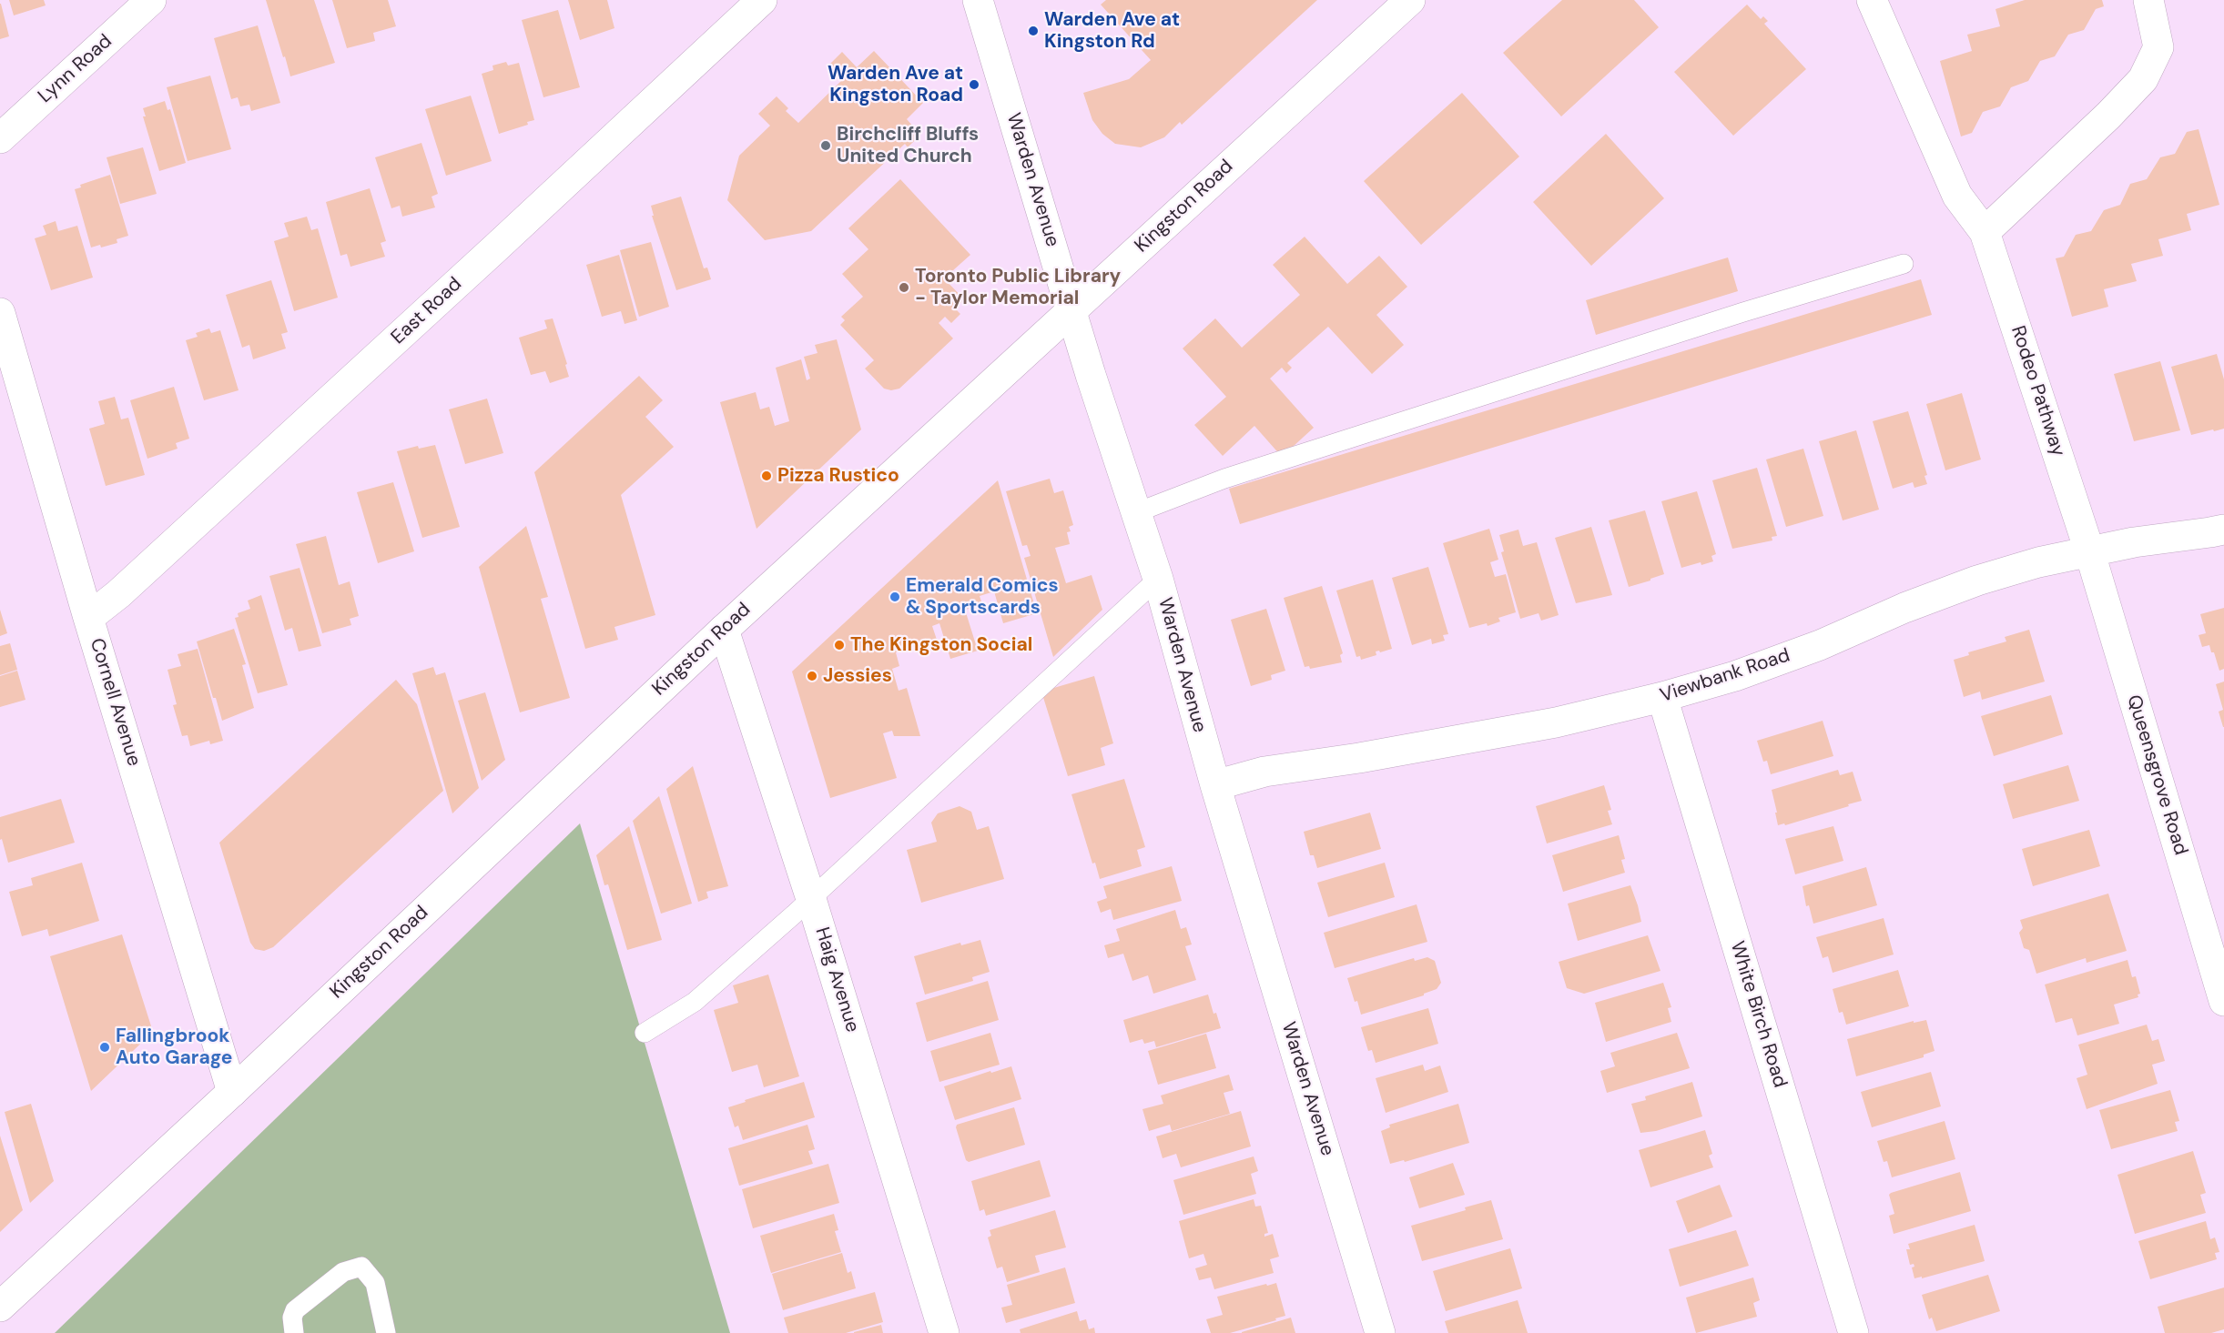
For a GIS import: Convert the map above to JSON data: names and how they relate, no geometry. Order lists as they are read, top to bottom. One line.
{"streets":{"street":["Lynn Road","Warden Avenue","Kingston Road","East Road","Rodeo Pathway","Viewbank Road","Cornell Avenue","Queensgrove Road","Haig Avenue","White Birch Road"]},"crossings":[["Warden Avenue","Kingston Road"],["Warden Avenue","Viewbank Road"],["Kingston Road","Cornell Avenue"],["Kingston Road","Haig Avenue"],["East Road","Cornell Avenue"],["Rodeo Pathway","Viewbank Road"],["Rodeo Pathway","Queensgrove Road"],["Viewbank Road","Queensgrove Road"],["Viewbank Road","White Birch Road"]],"places":["Warden Ave at Kingston Rd","Warden Ave at Kingston Road","Birchcliff Bluffs United Church","Toronto Public Library - Taylor Memorial","Pizza Rustico","Emerald Comics & Sportscards","The Kingston Social","Jessies","Fallingbrook Auto Garage"]}
